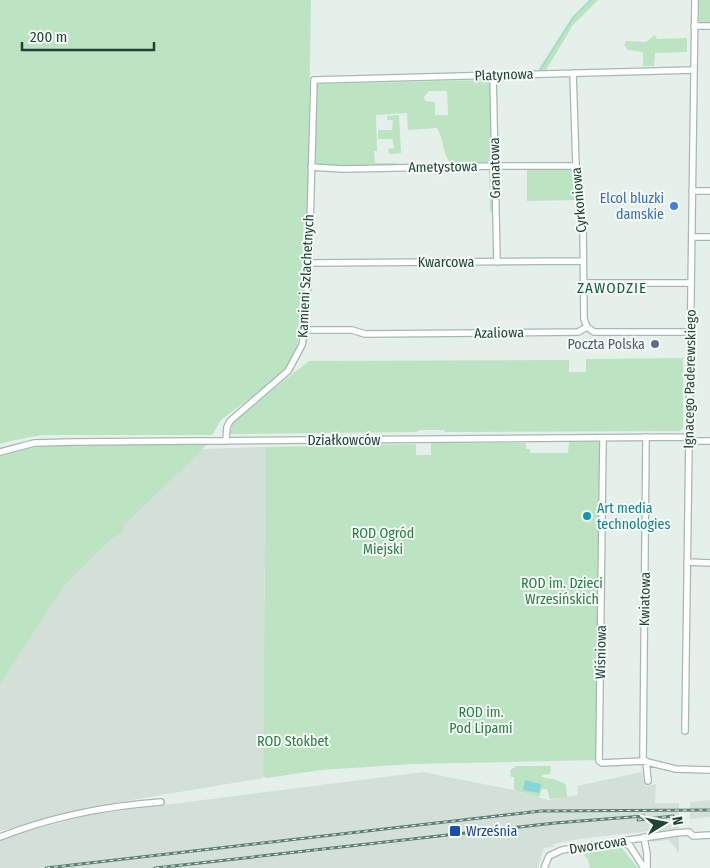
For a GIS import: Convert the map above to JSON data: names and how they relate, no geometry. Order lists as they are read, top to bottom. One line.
{"streets":{"street":["Platynowa","Ametystowa","Granatowa","Cyrkoniowa","Kwarcowa","Kamieni Szlachetnych","Azaliowa","Ignacego Paderewskiego","Działkowców","Kwiatowa","Wiśniowa","Dworcowa"]},"crossings":[["Platynowa","Granatowa"],["Platynowa","Cyrkoniowa"],["Platynowa","Kamieni Szlachetnych"],["Platynowa","Ignacego Paderewskiego"],["Ametystowa","Granatowa"],["Ametystowa","Cyrkoniowa"],["Ametystowa","Kamieni Szlachetnych"],["Granatowa","Kwarcowa"],["Cyrkoniowa","Kwarcowa"],["Cyrkoniowa","Azaliowa"],["Kwarcowa","Kamieni Szlachetnych"],["Kamieni Szlachetnych","Azaliowa"],["Kamieni Szlachetnych","Działkowców"],["Azaliowa","Ignacego Paderewskiego"],["Ignacego Paderewskiego","Działkowców"],["Działkowców","Kwiatowa"],["Działkowców","Wiśniowa"],["Kwiatowa","Wiśniowa"]],"districts":["ZAWODZIE"],"parks":["ROD Ogród Miejski","ROD im. Dzieci Wrzesińskich","ROD im. Pod Lipami","ROD Stokbet"],"places":{"other":["Elcol bluzki damskie","Poczta Polska","Art media technologies"],"transit":["Września"]},"scale_bar":"200 m","north":"right"}
